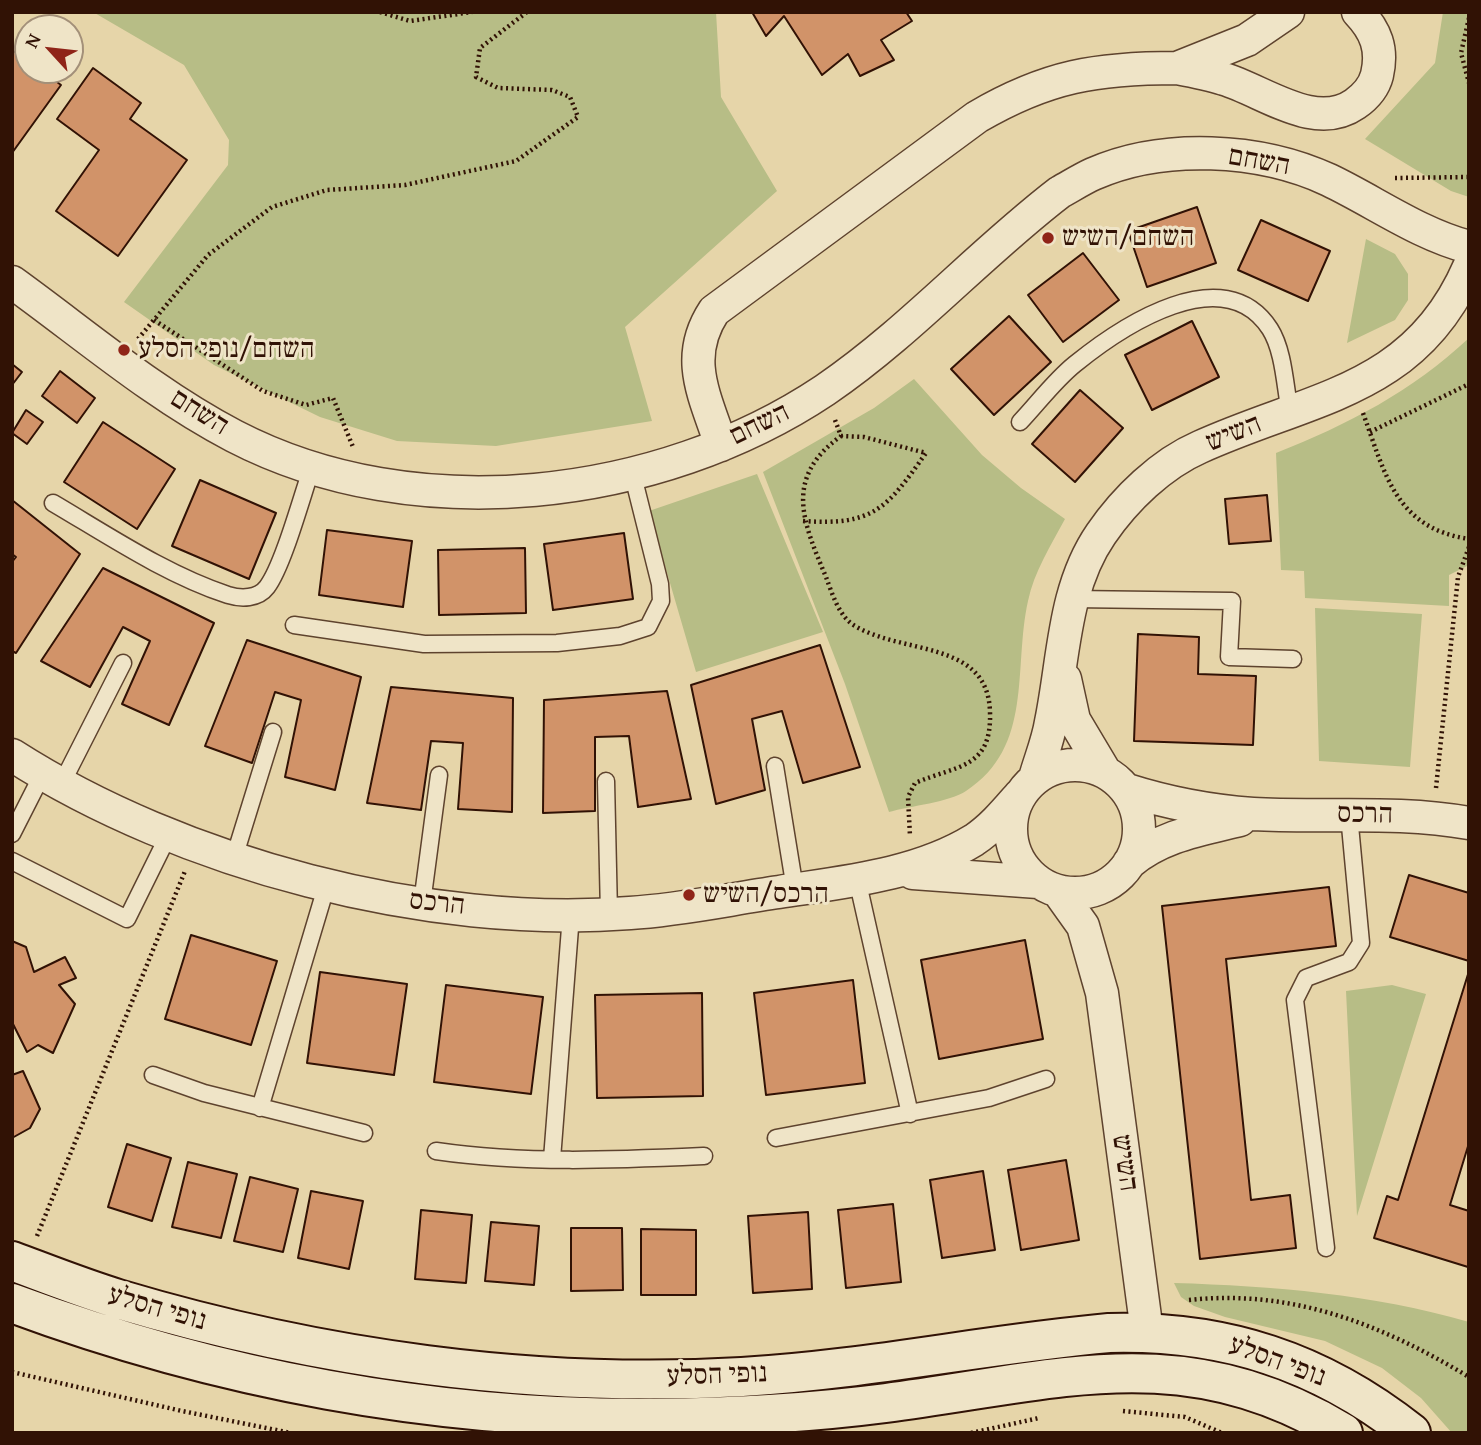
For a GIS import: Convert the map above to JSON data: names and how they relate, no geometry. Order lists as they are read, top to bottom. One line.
{"streets":{"street":["השחם","השיש","הרכס","נופי הסלע"]},"crossings":[["השיש","הרכס"],["השיש","נופי הסלע"]],"places":["השחם/השיש","השחם/נופי הסלע","הרכס/השיש"],"north":"top left"}
